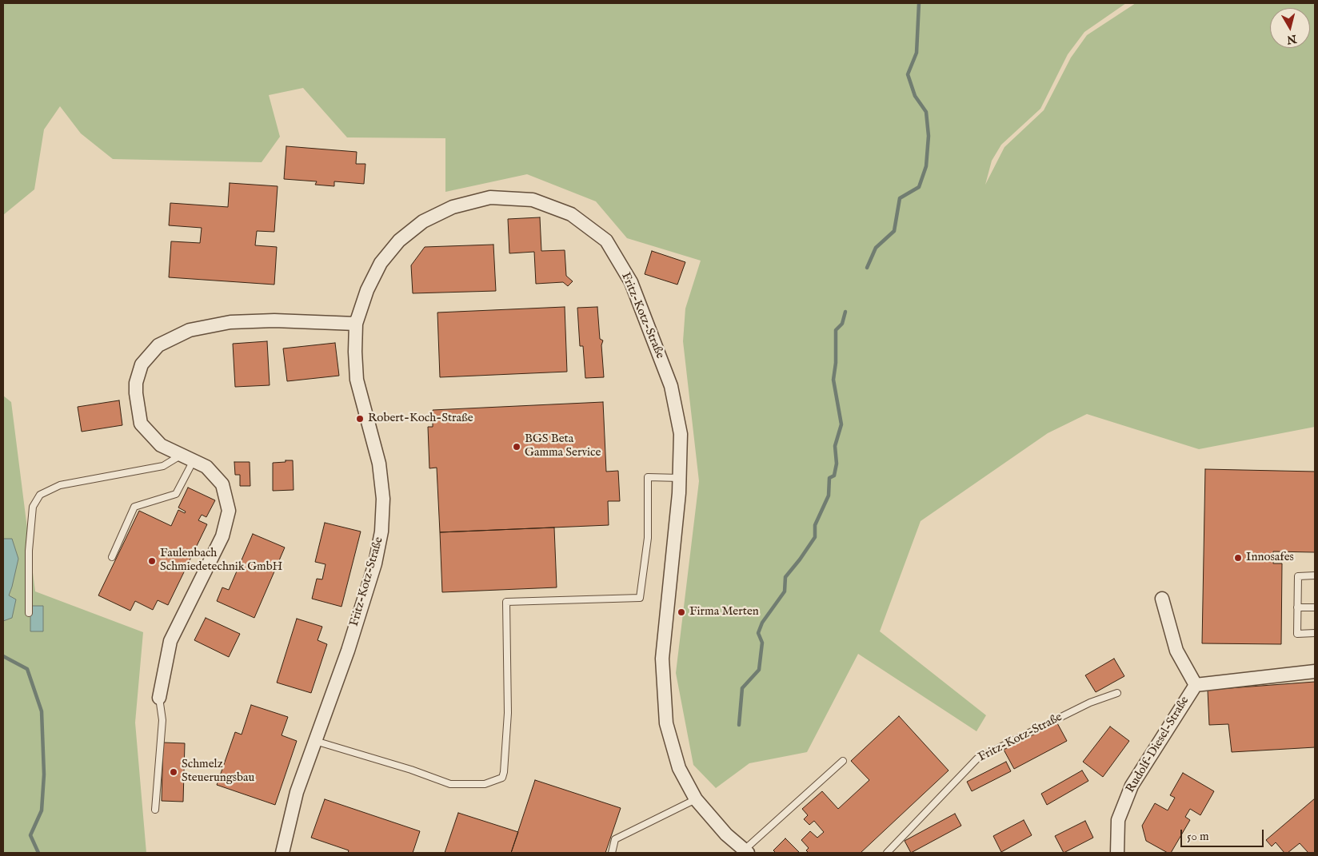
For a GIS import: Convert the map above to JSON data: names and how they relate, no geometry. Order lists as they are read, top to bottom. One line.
{"streets":{"street":["Fritz-Kotz-Straße","Rudolf-Diesel-Straße"]},"places":["Robert-Koch-Straße","BGS Beta Gamma Service","Innosafes","Faulenbach Schmiedetechnik GmbH","Firma Merten","Schmelz Steuerungsbau"],"scale_bar":"50 m","north":"bottom"}
